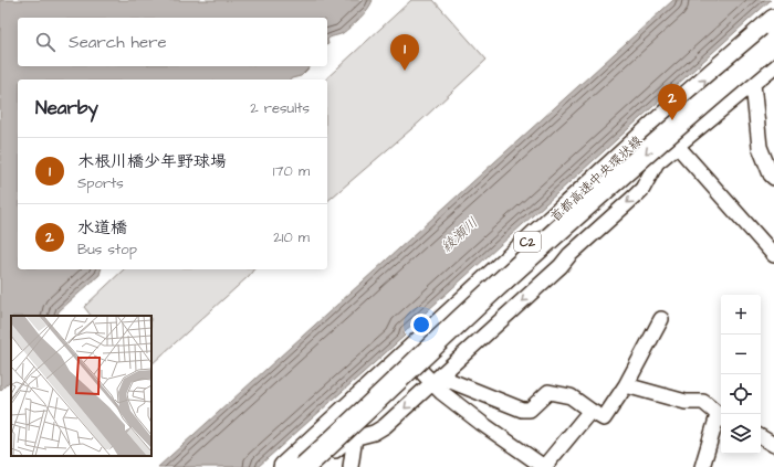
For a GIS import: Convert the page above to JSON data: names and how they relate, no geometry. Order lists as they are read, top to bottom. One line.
{"streets":{"highway":["首都高速中央環状線","C2"]},"water":["綾瀬川"],"page":{"search":"Search here","pins":["1","2"],"heading":["Nearby","2 results"],"list":[{"mark":"1","name":"木根川橋少年野球場","note":"Sports","value":"170 m"},{"mark":"2","name":"水道橋","note":"Bus stop","value":"210 m"}],"map_buttons":["+","−"]}}
